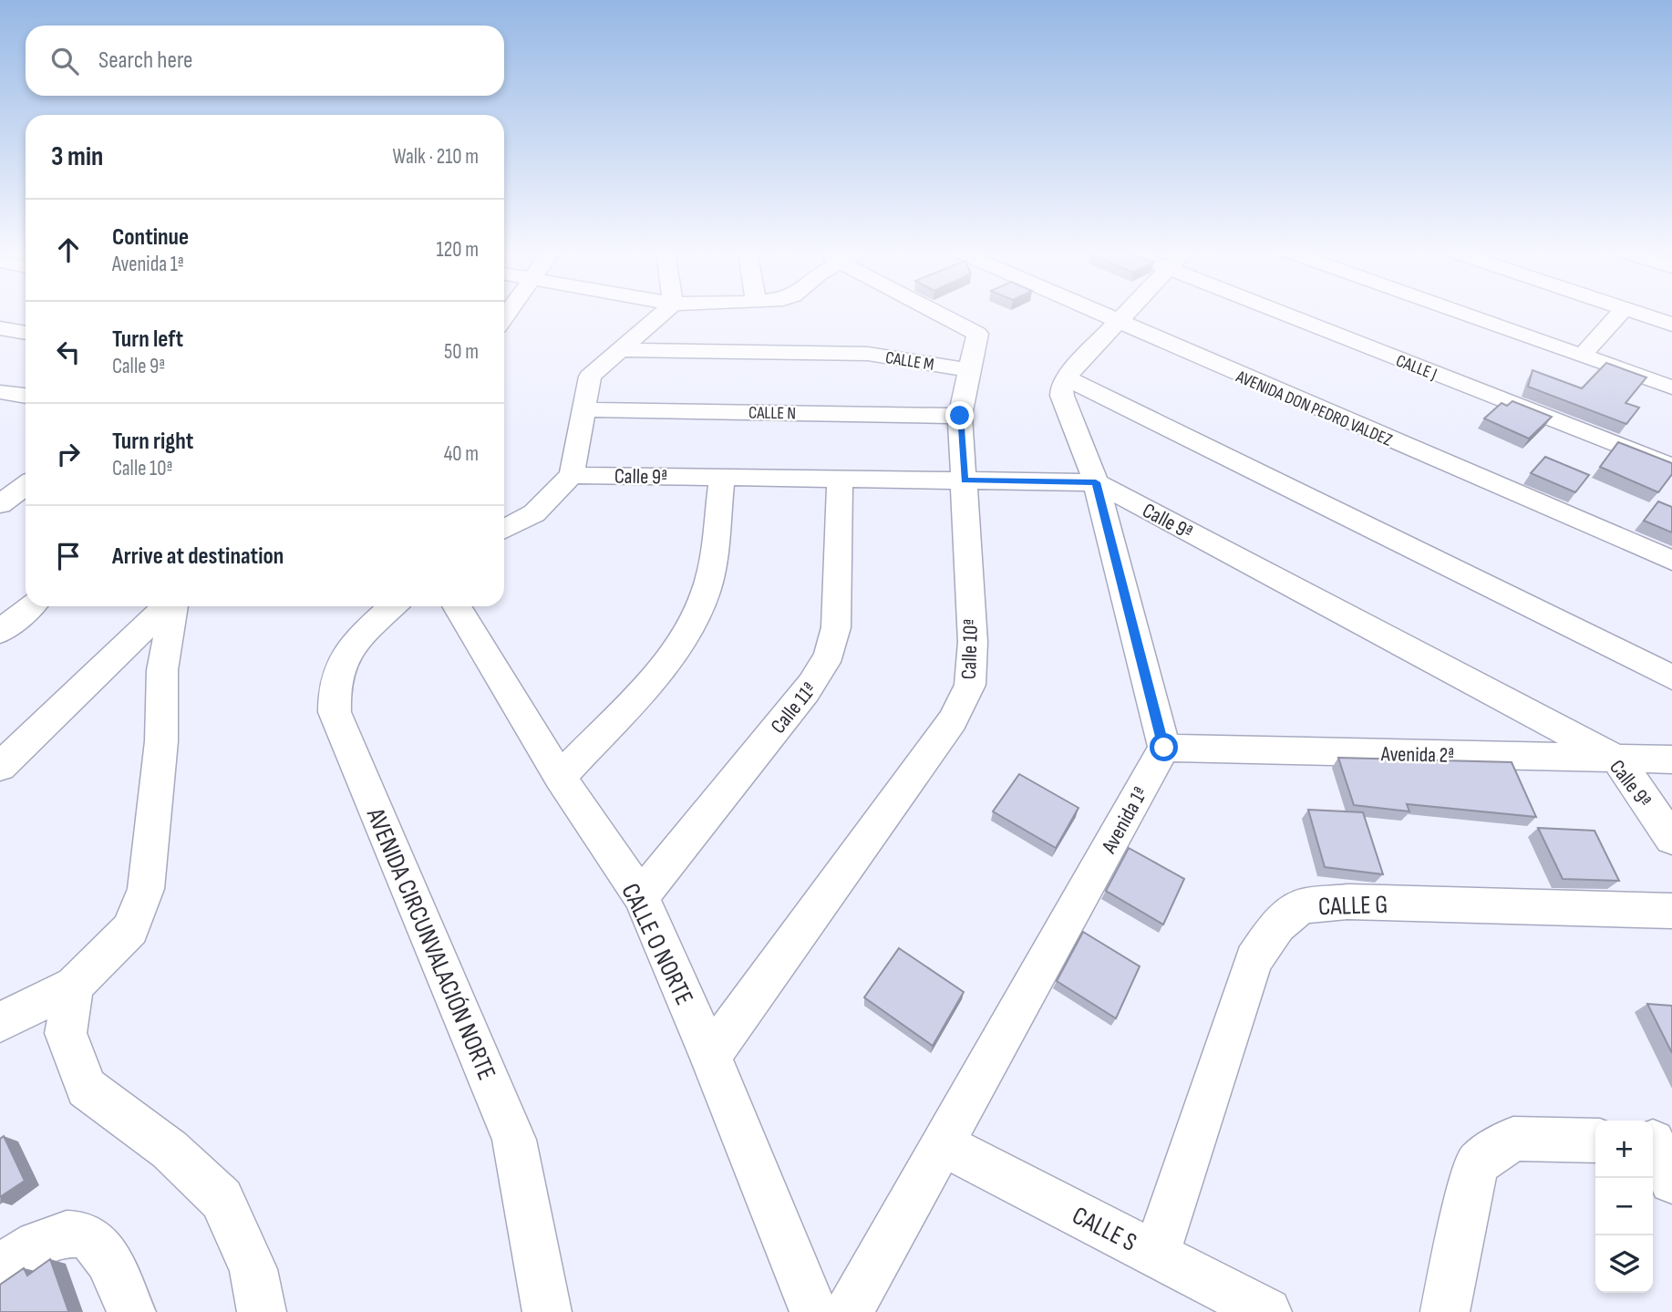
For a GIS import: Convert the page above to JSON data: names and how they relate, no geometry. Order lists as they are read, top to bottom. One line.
{"streets":{"street":["CALLE M","CALLE J","AVENIDA DON PEDRO VALDEZ","CALLE N","Calle 9ª","Calle 10ª","Calle 11ª","Avenida 2ª","Avenida 1ª","CALLE G","AVENIDA CIRCUNVALACIÓN NORTE","CALLE O NORTE","CALLE S"]},"crossings":[["CALLE M","Calle 10ª"],["CALLE N","Calle 10ª"],["Calle 9ª","Calle 10ª"],["Calle 9ª","Calle 11ª"],["Calle 9ª","Avenida 2ª"],["Calle 10ª","CALLE O NORTE"],["Calle 11ª","CALLE O NORTE"],["Avenida 2ª","Avenida 1ª"],["Avenida 1ª","CALLE S"],["CALLE G","CALLE S"]],"page":{"search":"Search here","heading":["3 min","Walk · 210 m"],"list":[["Continue","Avenida 1ª","120 m"],["Turn left","Calle 9ª","50 m"],["Turn right","Calle 10ª","40 m"],"Arrive at destination"],"map_buttons":["+","−"]}}
